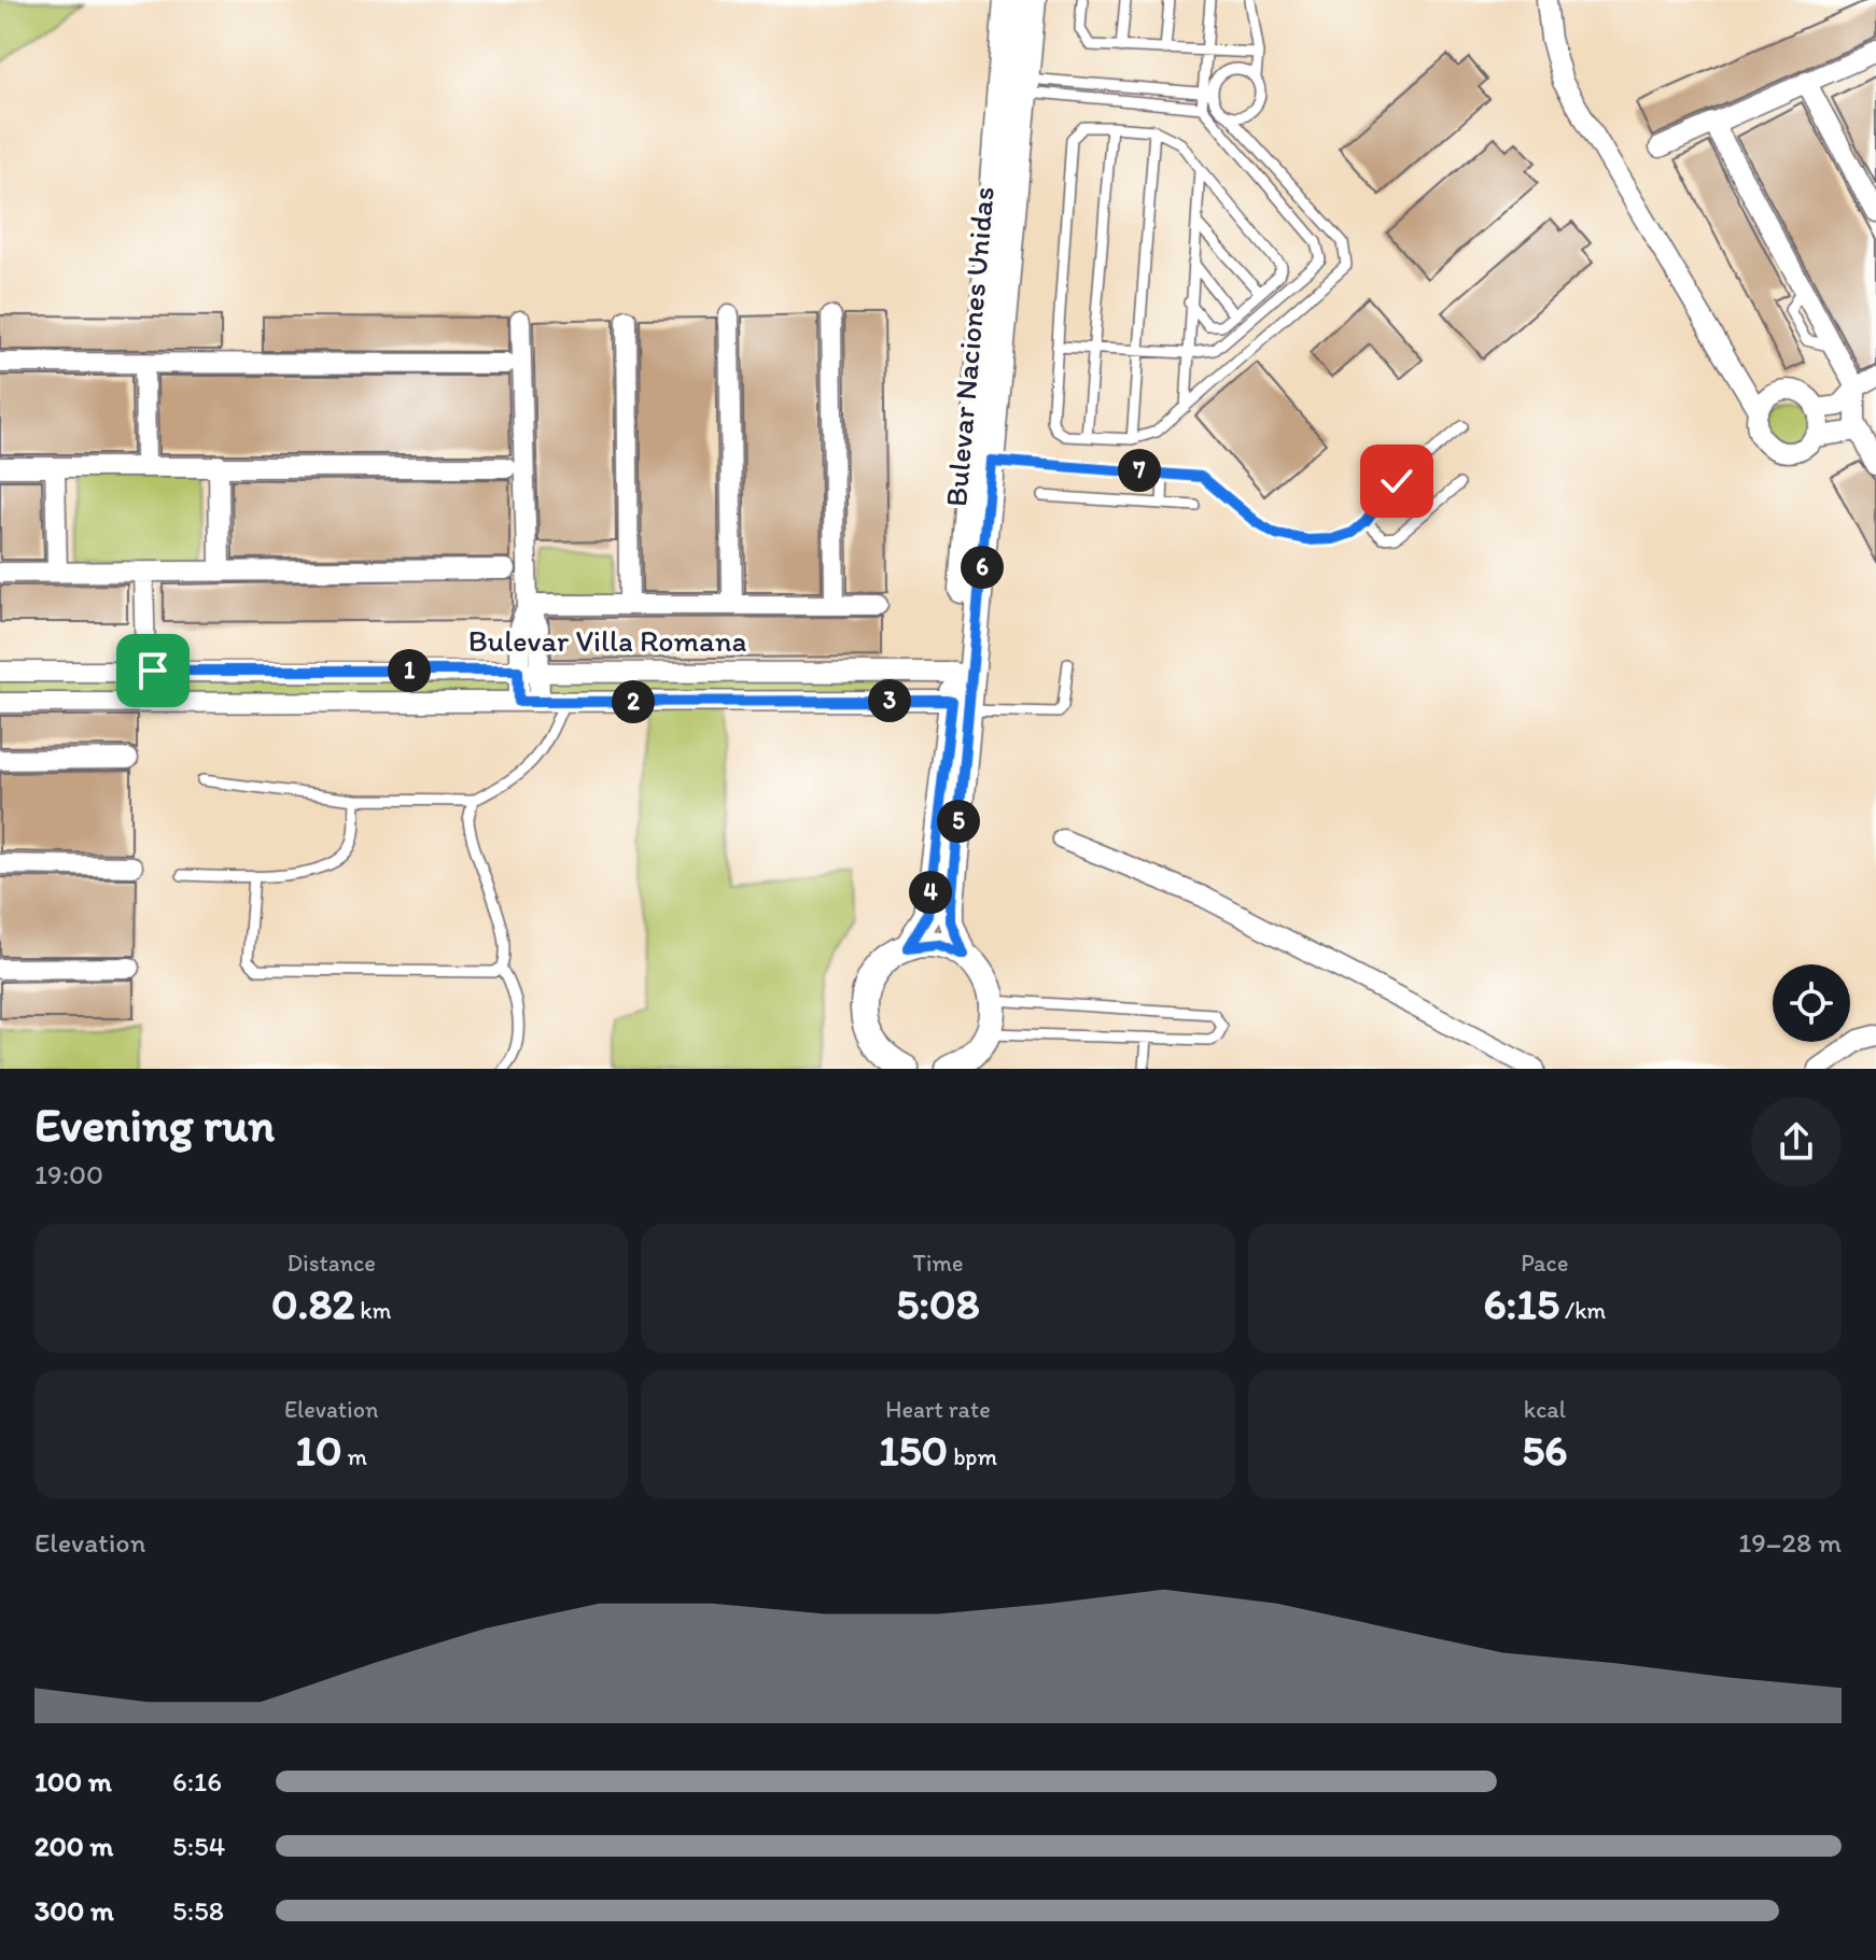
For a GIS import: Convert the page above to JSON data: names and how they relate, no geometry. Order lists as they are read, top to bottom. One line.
{"streets":{"main road":["Bulevar Naciones Unidas"],"street":["Bulevar Villa Romana"]},"crossings":[["Bulevar Naciones Unidas","Bulevar Villa Romana"]],"page":{"pins":["7","6","1","3","2","5","4"],"heading":["Evening run","19:00"],"stats":[["Distance","0.82 km"],["Time","5:08"],["Pace","6:15 /km"],["Elevation","10 m"],["Heart rate","150 bpm"],["kcal","56"]],"chart":["Elevation","19–28 m"],"list":[{"name":"100 m","note":"6:16"},{"name":"200 m","note":"5:54"},{"name":"300 m","note":"5:58"}]}}
